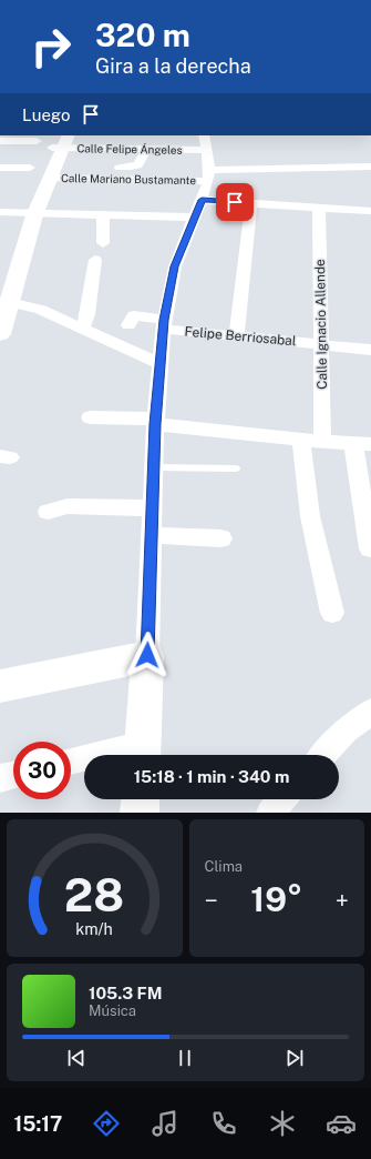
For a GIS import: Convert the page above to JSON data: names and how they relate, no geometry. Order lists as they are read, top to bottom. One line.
{"streets":{"street":["Calle Felipe Ángeles","Calle Mariano Bustamante","Calle Ignacio Allende","Felipe Berriosabal"]},"crossings":[["Calle Ignacio Allende","Felipe Berriosabal"]],"page":{"turn":["320 m","Gira a la derecha"],"then":"Luego","limit":"30","trip":"15:18 · 1 min · 340 m","tile":"Clima","heat":["−","19°","+"],"song":["105.3 FM","Música"],"tabs":"15:17","gauge":["28","km/h"]}}
